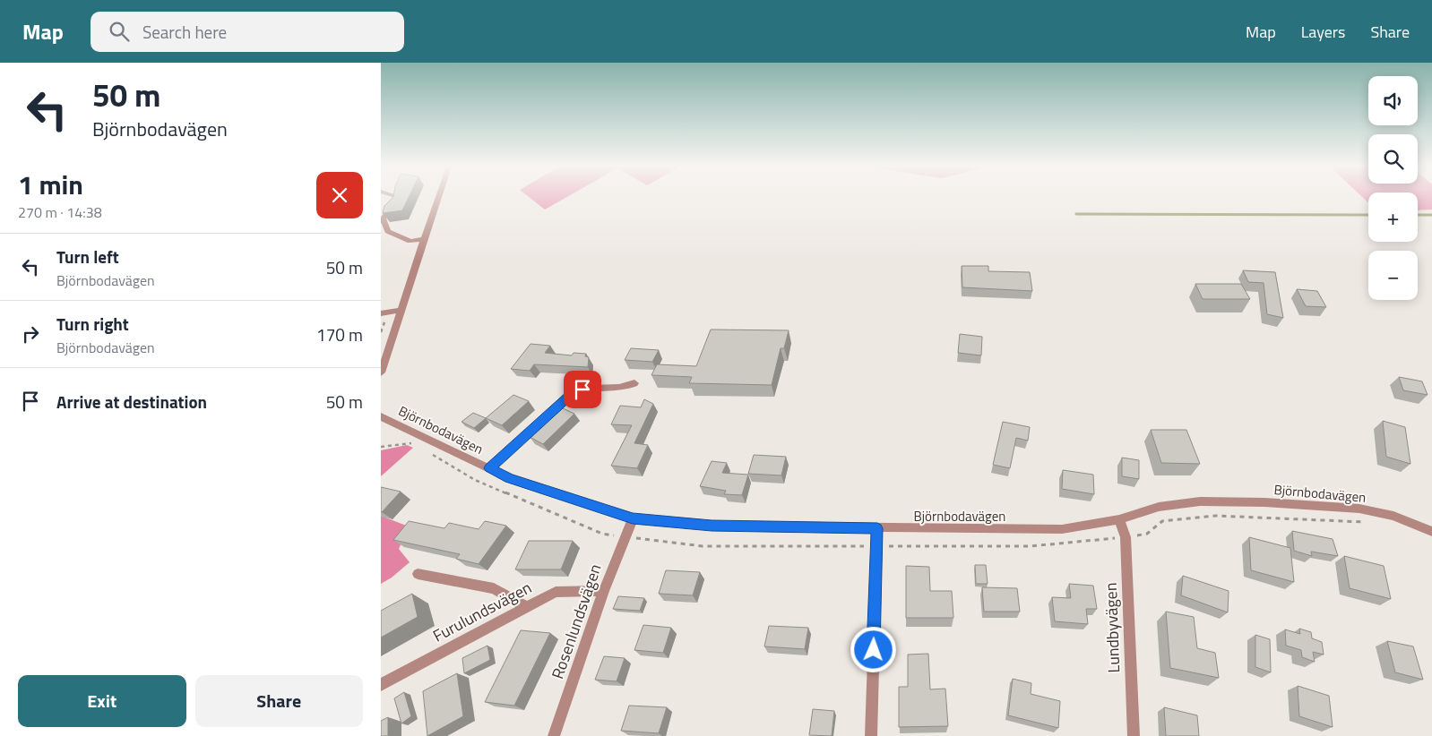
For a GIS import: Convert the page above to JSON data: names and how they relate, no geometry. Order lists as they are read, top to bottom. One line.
{"streets":{"street":["Björnbodavägen","Furulundsvägen","Rosenlundsvägen","Lundbyvägen"]},"crossings":[["Björnbodavägen","Rosenlundsvägen"],["Björnbodavägen","Lundbyvägen"],["Furulundsvägen","Rosenlundsvägen"]],"page":{"header":"Map","search":"Search here","nav":["Map","Layers","Share"],"turn":["50 m","Björnbodavägen"],"map_buttons":["+","−"],"heading":["1 min","270 m · 14:38"],"list":[{"name":"Turn left","note":"Björnbodavägen","value":"50 m"},{"name":"Turn right","note":"Björnbodavägen","value":"170 m"},{"name":"Arrive at destination","value":"50 m"}],"buttons":["Exit","Share"]}}
